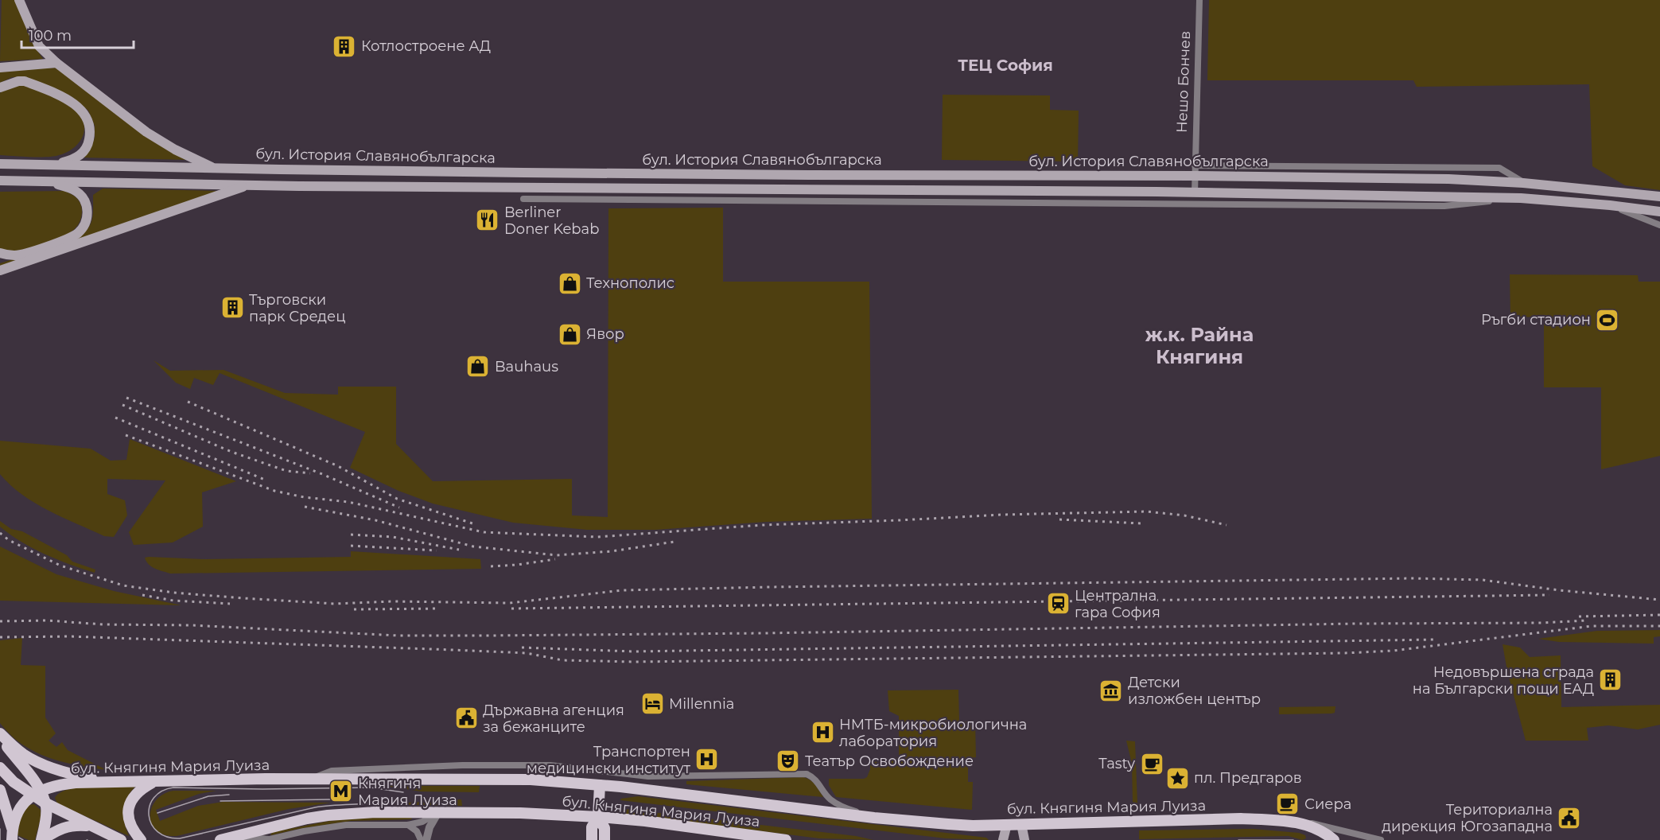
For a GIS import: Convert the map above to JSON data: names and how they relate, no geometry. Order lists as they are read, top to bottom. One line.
{"streets":{"main road":["бул. История Славянобългарска","бул. Княгиня Мария Луиза"],"street":["Нешо Бончев"]},"crossings":[["Нешо Бончев","бул. История Славянобългарска"]],"districts":["ТЕЦ София","ж.к. Райна Княгиня"],"places":{"building":["Котлостроене АД","Търговски парк Средец","Недовършена сграда на Български пощи ЕАД"],"restaurant":["Berliner Doner Kebab"],"shop":["Технополис","Явор","Bauhaus"],"sports":["Ръгби стадион"],"station":["Централна гара София"],"museum":["Детски изложбен център"],"hotel":["Millennia"],"public building":["Държавна агенция за бежанците","Териториална дирекция Югозападна"],"hospital":["НМТБ-микробиологична лаборатория","Транспортен медицински институт"],"theatre":["Театър Освобождение"],"cafe":["Tasty","Сиера"],"place":["пл. Предгаров"],"metro station":["Княгиня Мария Луиза"]},"scale_bar":"100 m"}
